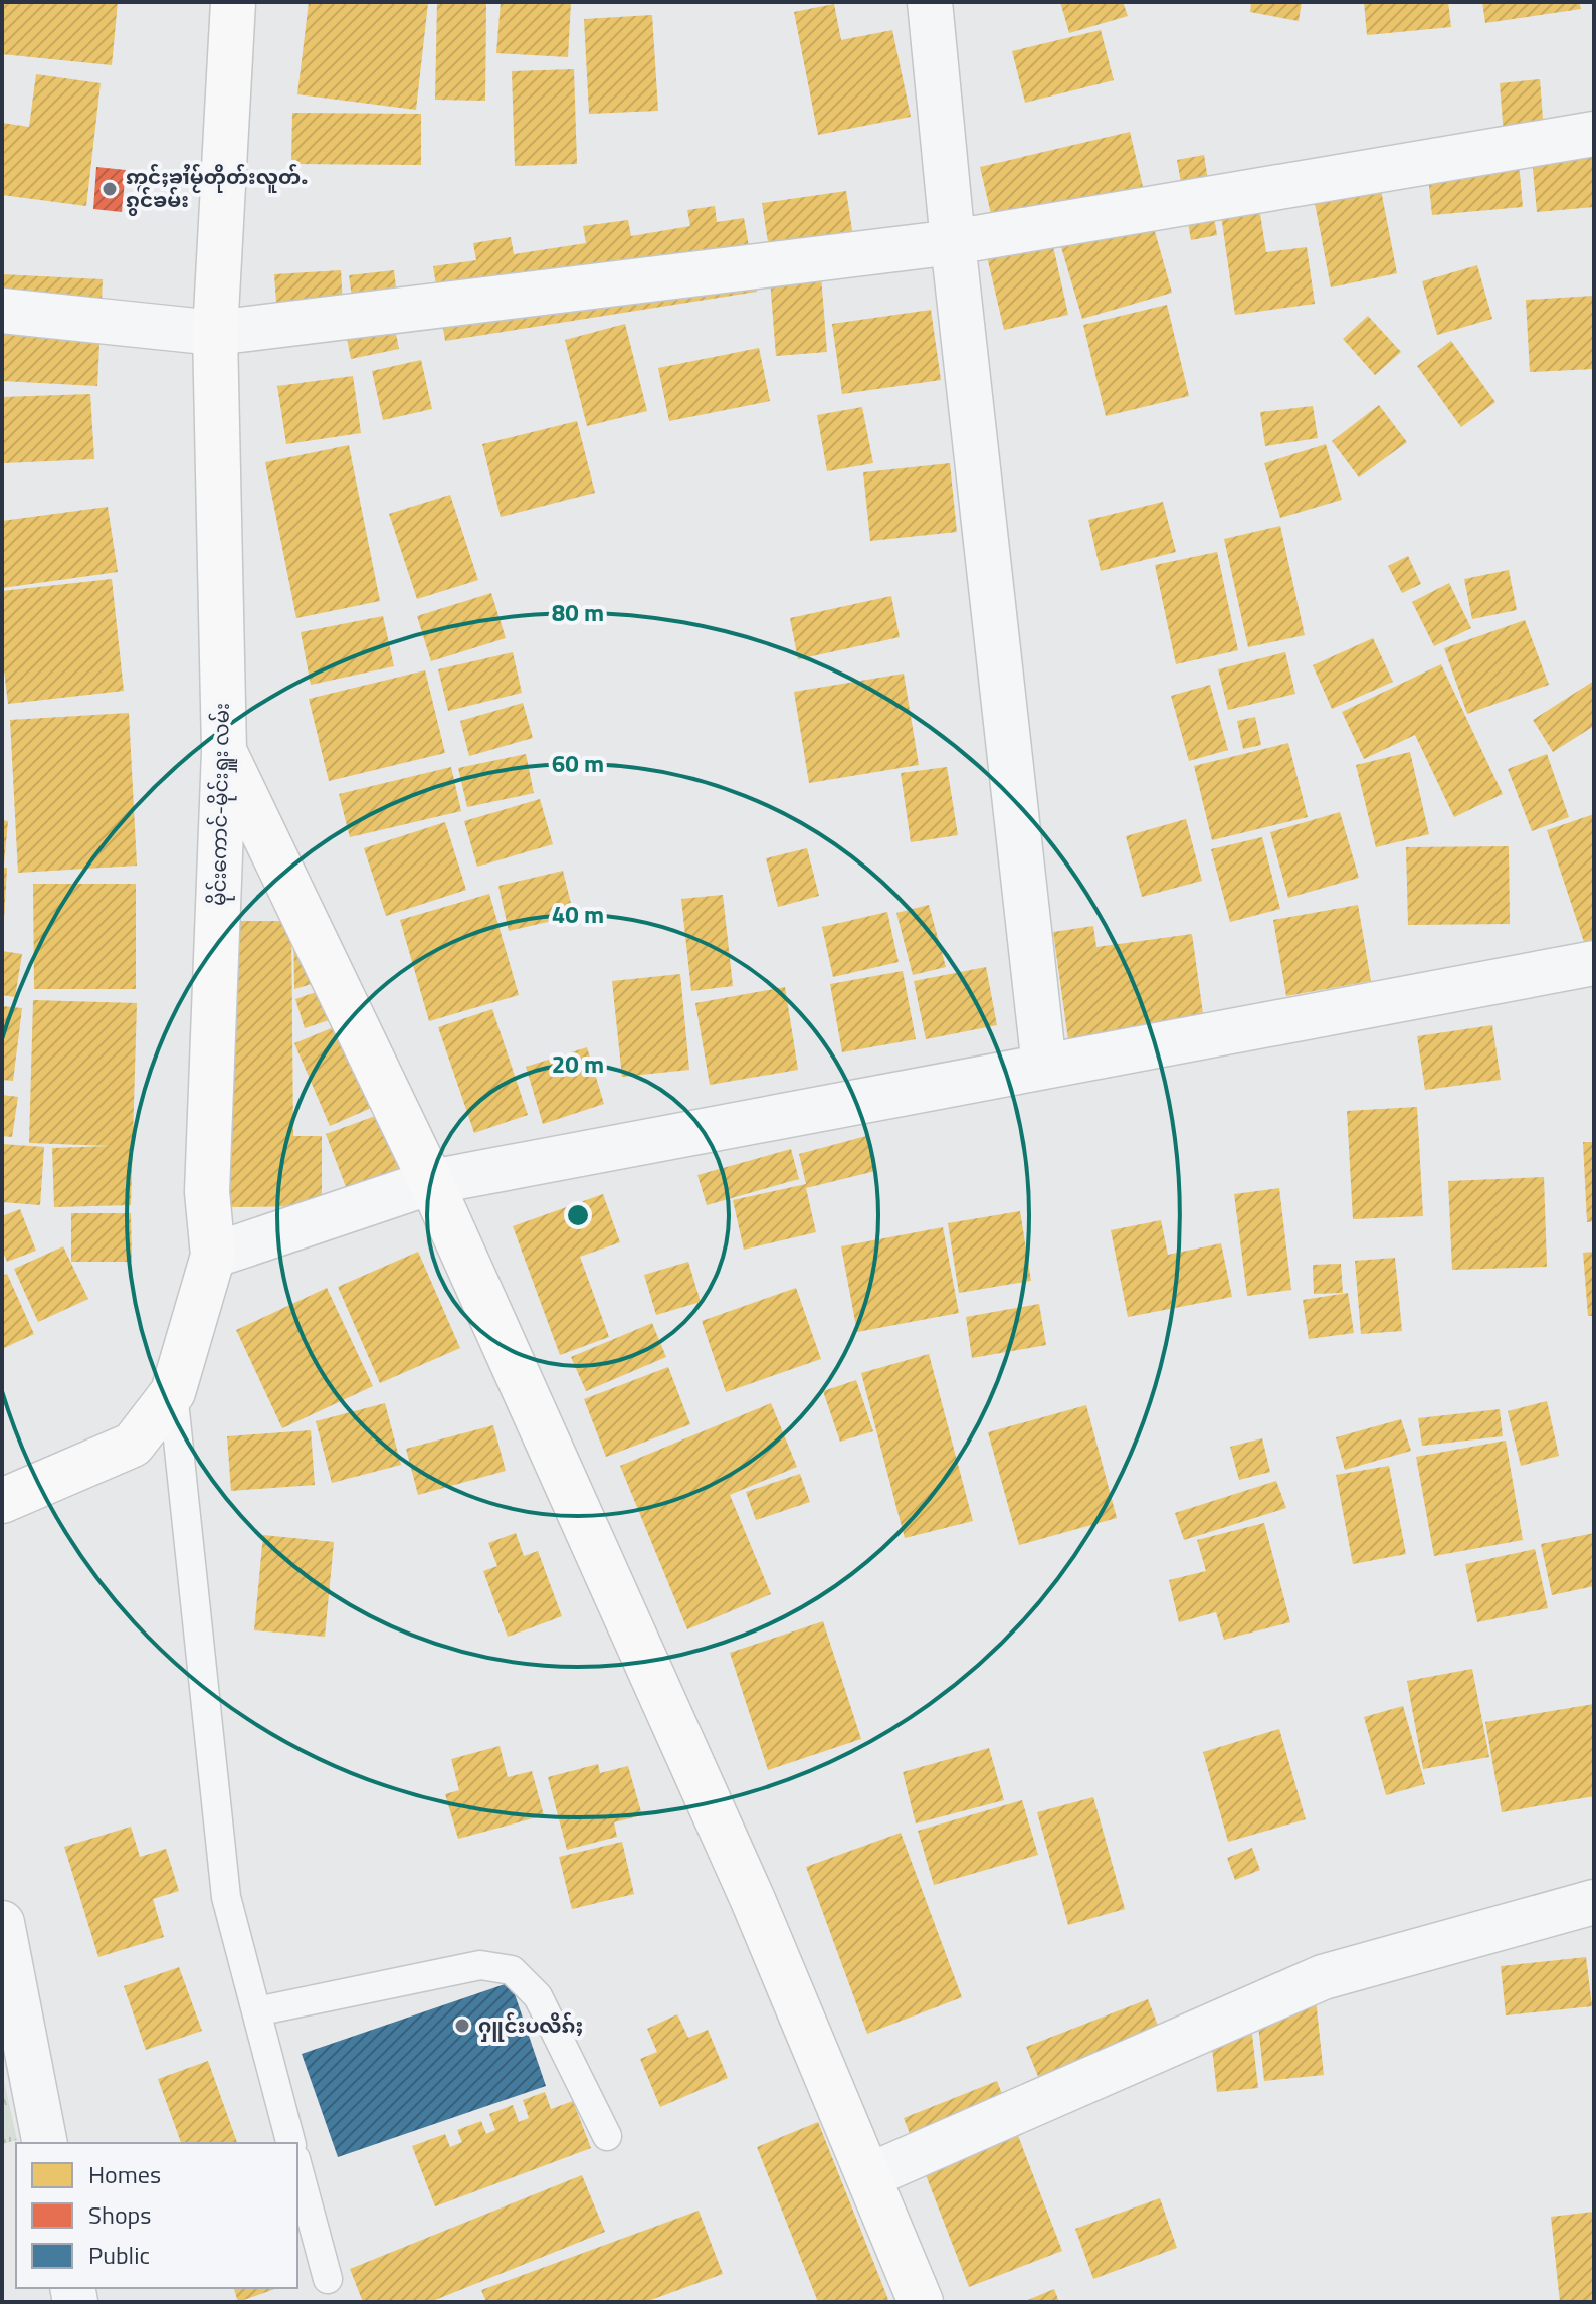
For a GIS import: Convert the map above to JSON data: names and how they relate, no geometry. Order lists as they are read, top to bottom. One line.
{"streets":{"street":["မိုင်းကောင်-မိုင်းရှူး လမ်း"]},"places":["ဢွင်ႈၶၢႆမႂ်တိုတ်းလူတ်ႉ ၵွင်ၶမ်း","ႁူင်းပလိၵ်ႈ"],"legend":["Homes","Shops","Public"],"rings":["80 m","60 m","40 m","20 m"]}
